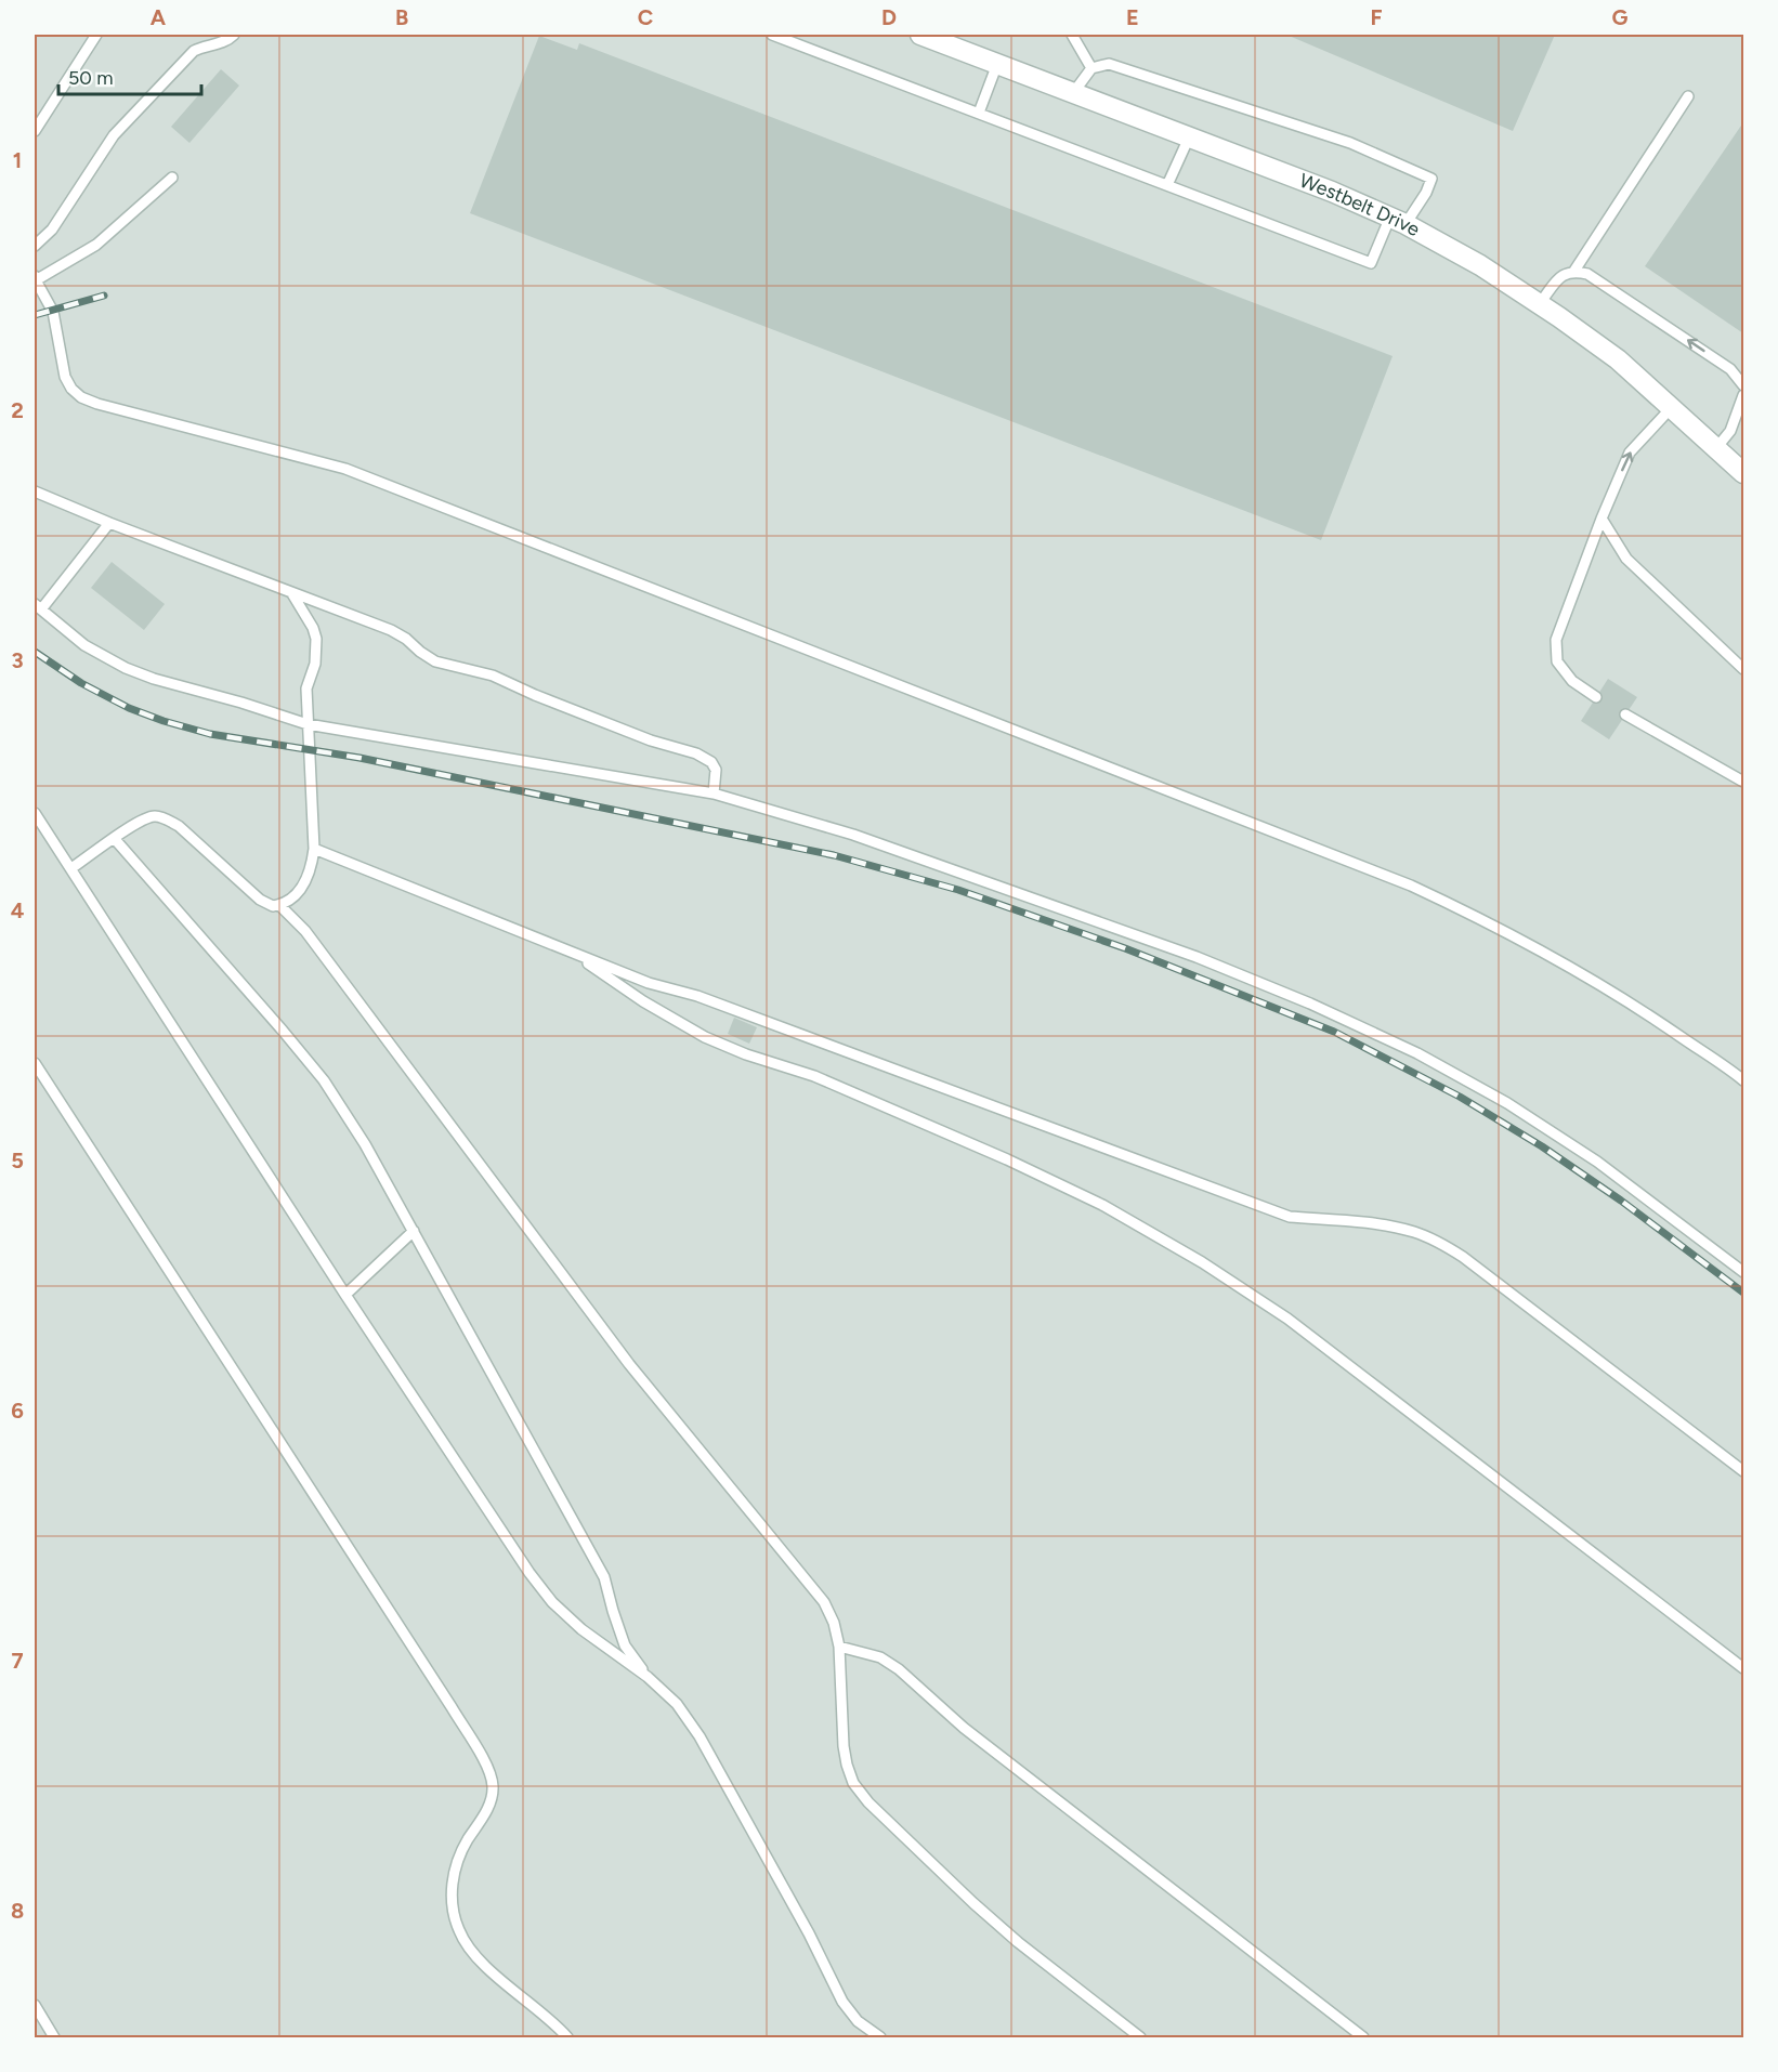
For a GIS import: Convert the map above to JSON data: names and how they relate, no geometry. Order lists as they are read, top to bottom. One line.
{"streets":{"street":["Westbelt Drive"]},"scale_bar":"50 m","grid":{"columns":["A","B","C","D","E","F","G"],"rows":["1","2","3","4","5","6","7","8"]}}
